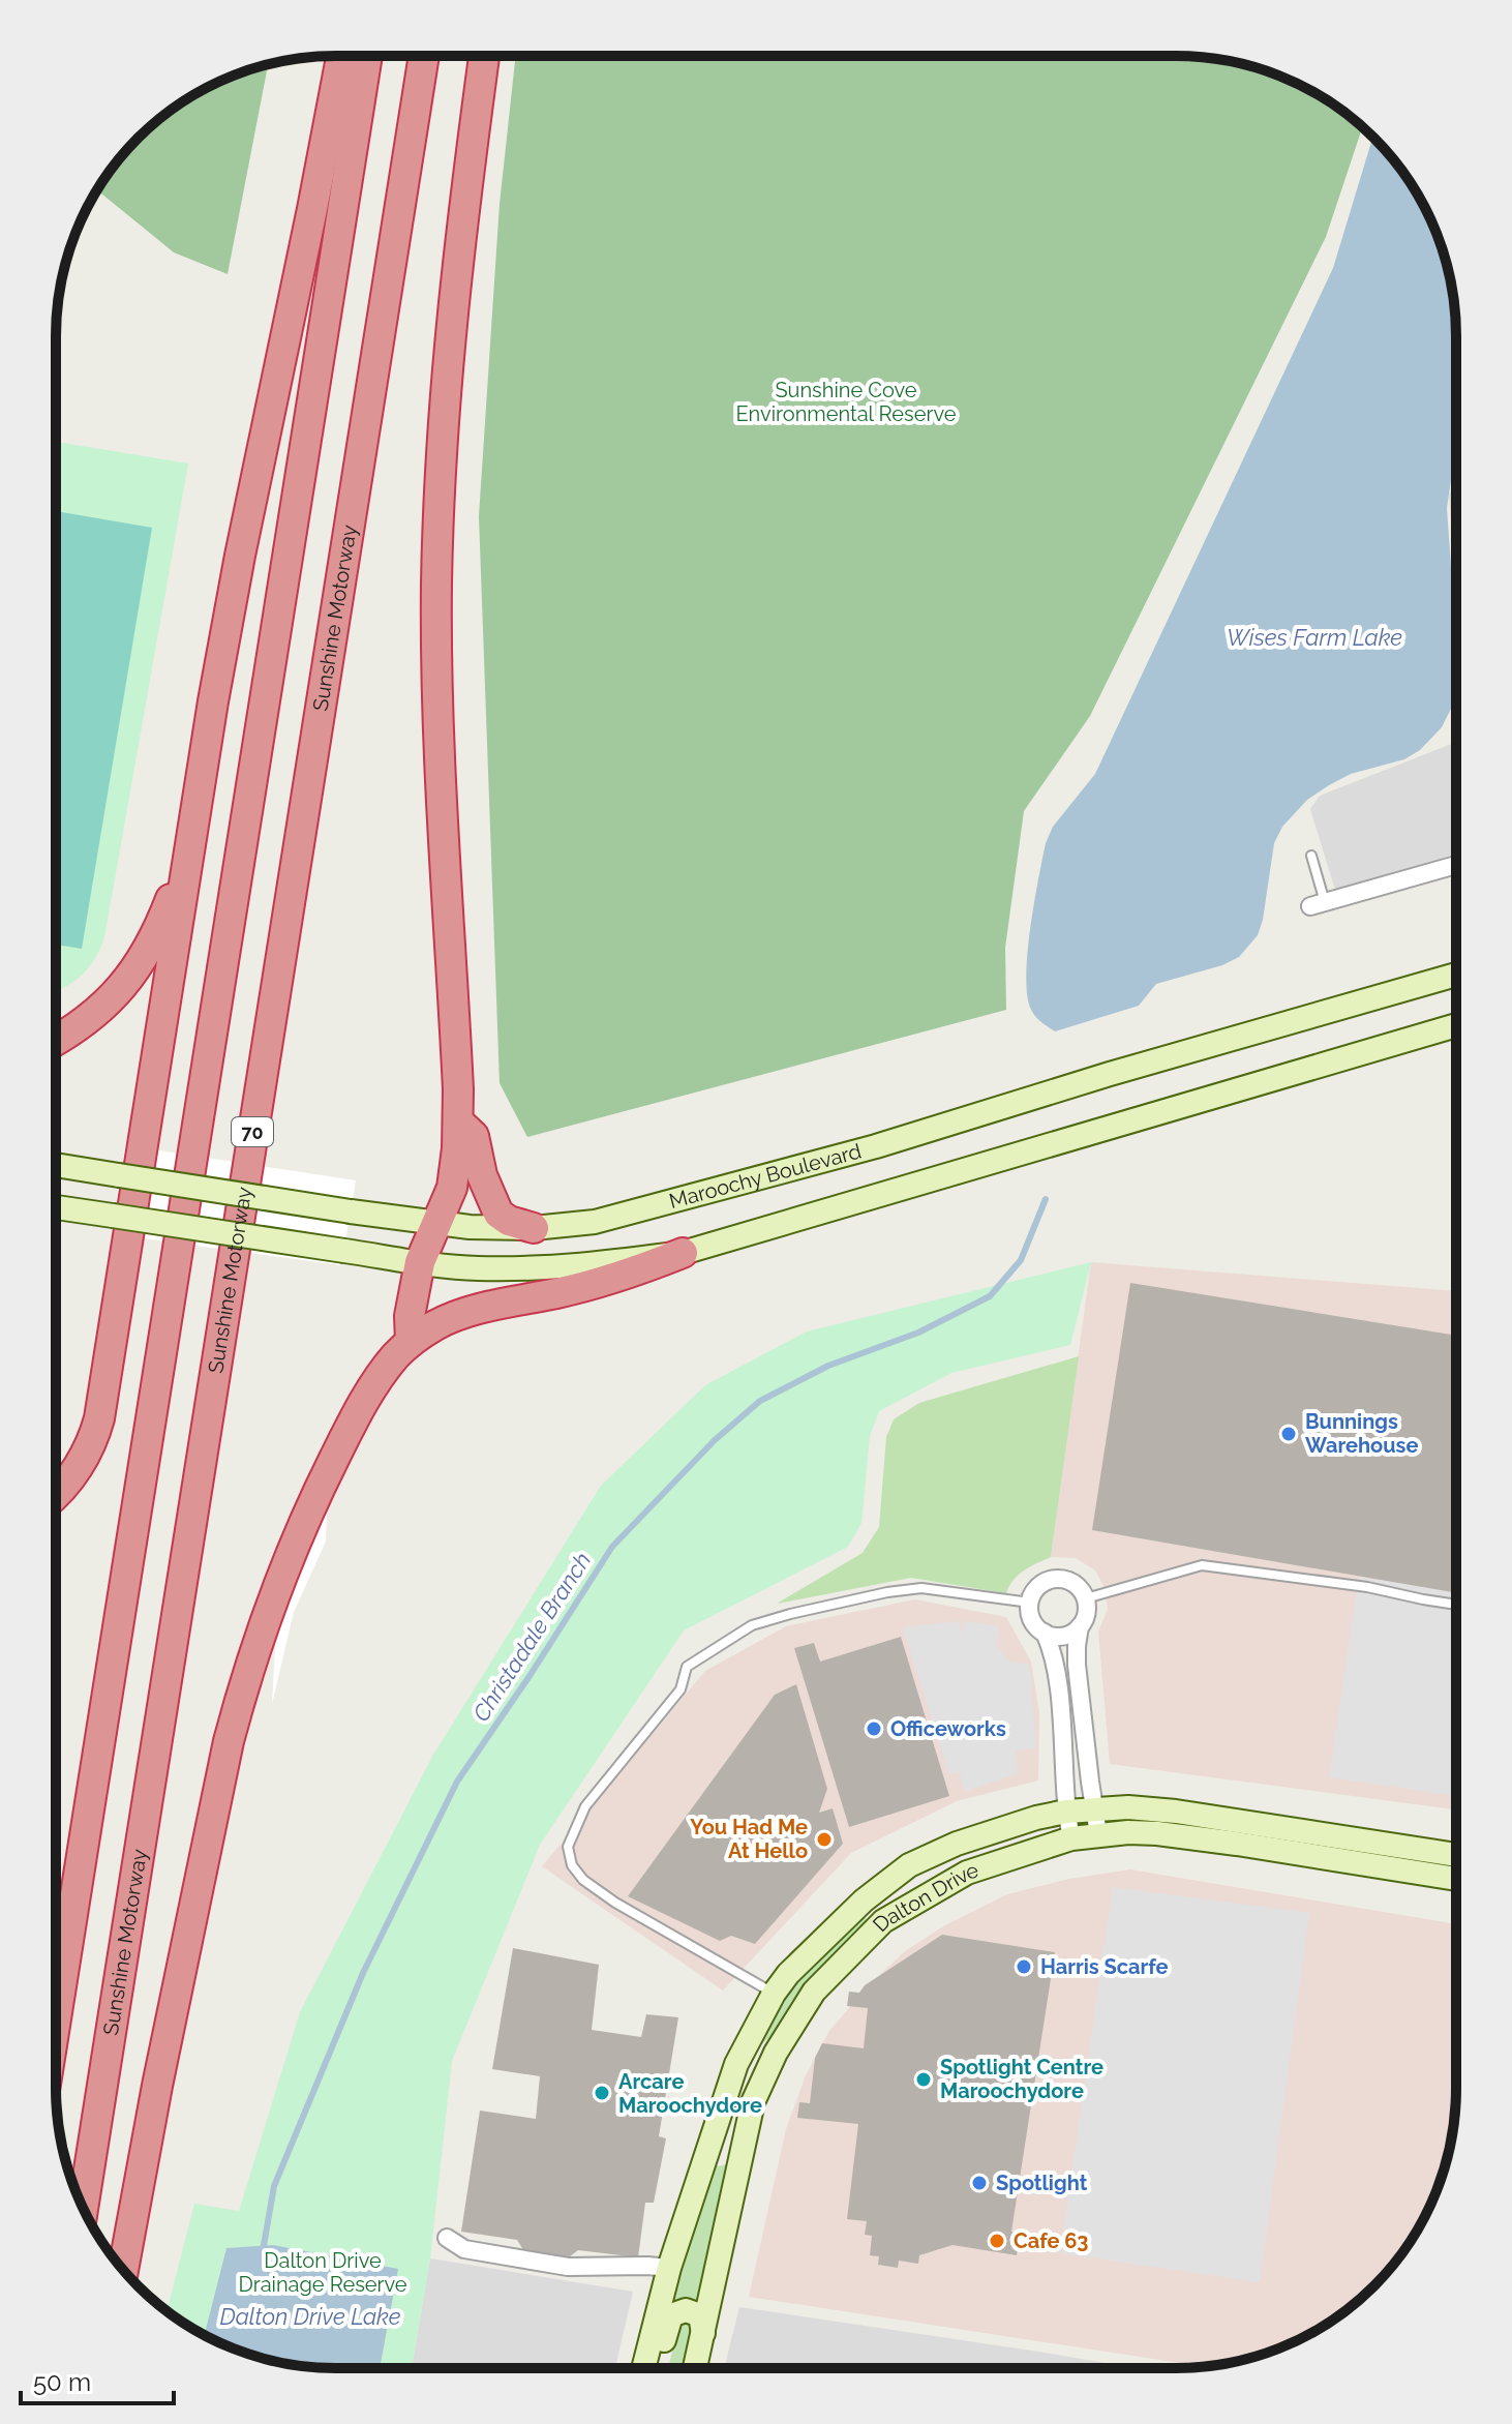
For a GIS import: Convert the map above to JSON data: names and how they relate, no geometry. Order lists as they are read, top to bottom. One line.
{"streets":{"highway":["Sunshine Motorway","70"],"main road":["Maroochy Boulevard","Dalton Drive"]},"water":["Wises Farm Lake","Christadale Branch","Dalton Drive Lake"],"parks":["Sunshine Cove Environmental Reserve","Dalton Drive Drainage Reserve"],"places":["Bunnings Warehouse","Officeworks","You Had Me At Hello","Harris Scarfe","Spotlight Centre Maroochydore","Arcare Maroochydore","Spotlight","Cafe 63"],"scale_bar":"50 m"}
